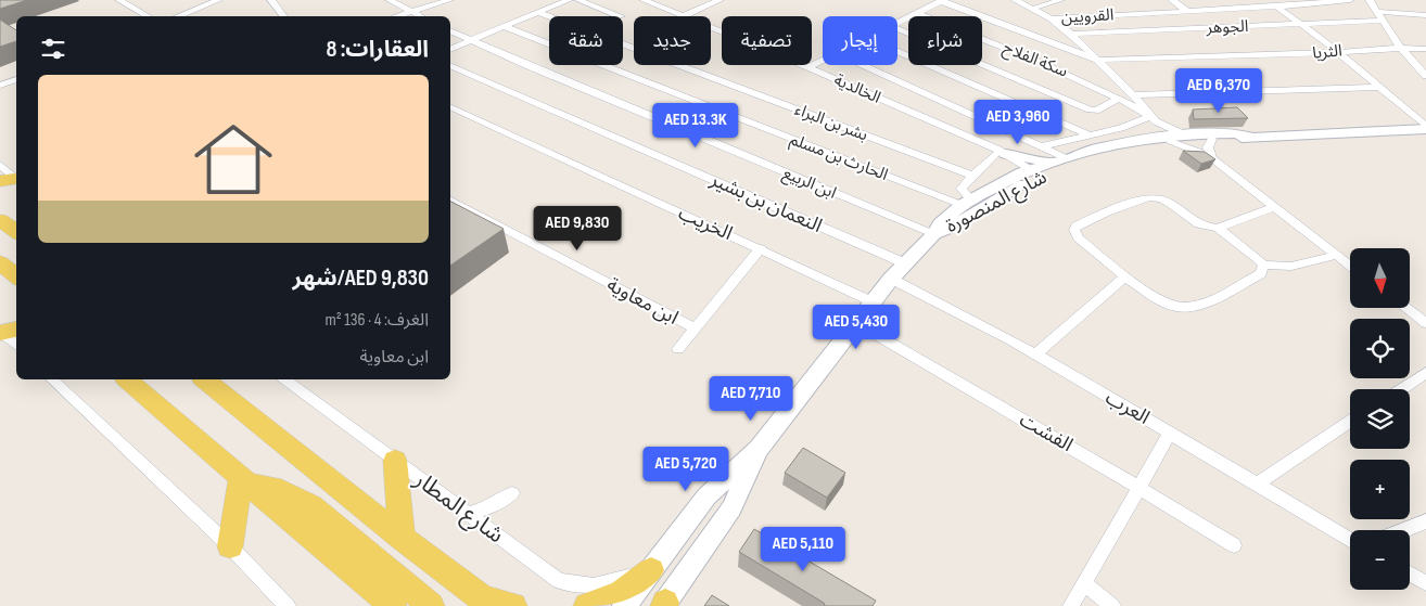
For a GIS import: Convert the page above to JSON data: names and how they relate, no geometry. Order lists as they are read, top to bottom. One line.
{"streets":{"main road":["شارع المنصورة"],"street":["القرويين","الجوهر","الثريا","سكة الفلاح","الخالدية","بشر بن البراء","الحارث بن مسلم","ابن الربيع","النعمان بن بشير","الخريب","ابن معاوية","العرب","الفشت","شارع المطار"]},"crossings":[["سكة الفلاح","شارع المنصورة"],["الخالدية","شارع المنصورة"],["الحارث بن مسلم","شارع المنصورة"],["ابن الربيع","شارع المنصورة"],["شارع المنصورة","النعمان بن بشير"],["شارع المنصورة","الخريب"],["شارع المنصورة","العرب"],["شارع المنصورة","الفشت"],["شارع المنصورة","شارع المطار"]],"north":"bottom","page":{"chip":["شراء","إيجار","تصفية","جديد","شقة"],"heading":"العقارات: 8","price":["AED 6,370","AED 3,960","AED 13.3K","AED 9,830","AED 5,430","AED 7,710","AED 5,720","AED 5,110"],"list":[{"name":"AED 9,830/شهر","note":"الغرف: 4 · 136 m² · ابن معاوية"}],"map_buttons":["+","−"]}}
